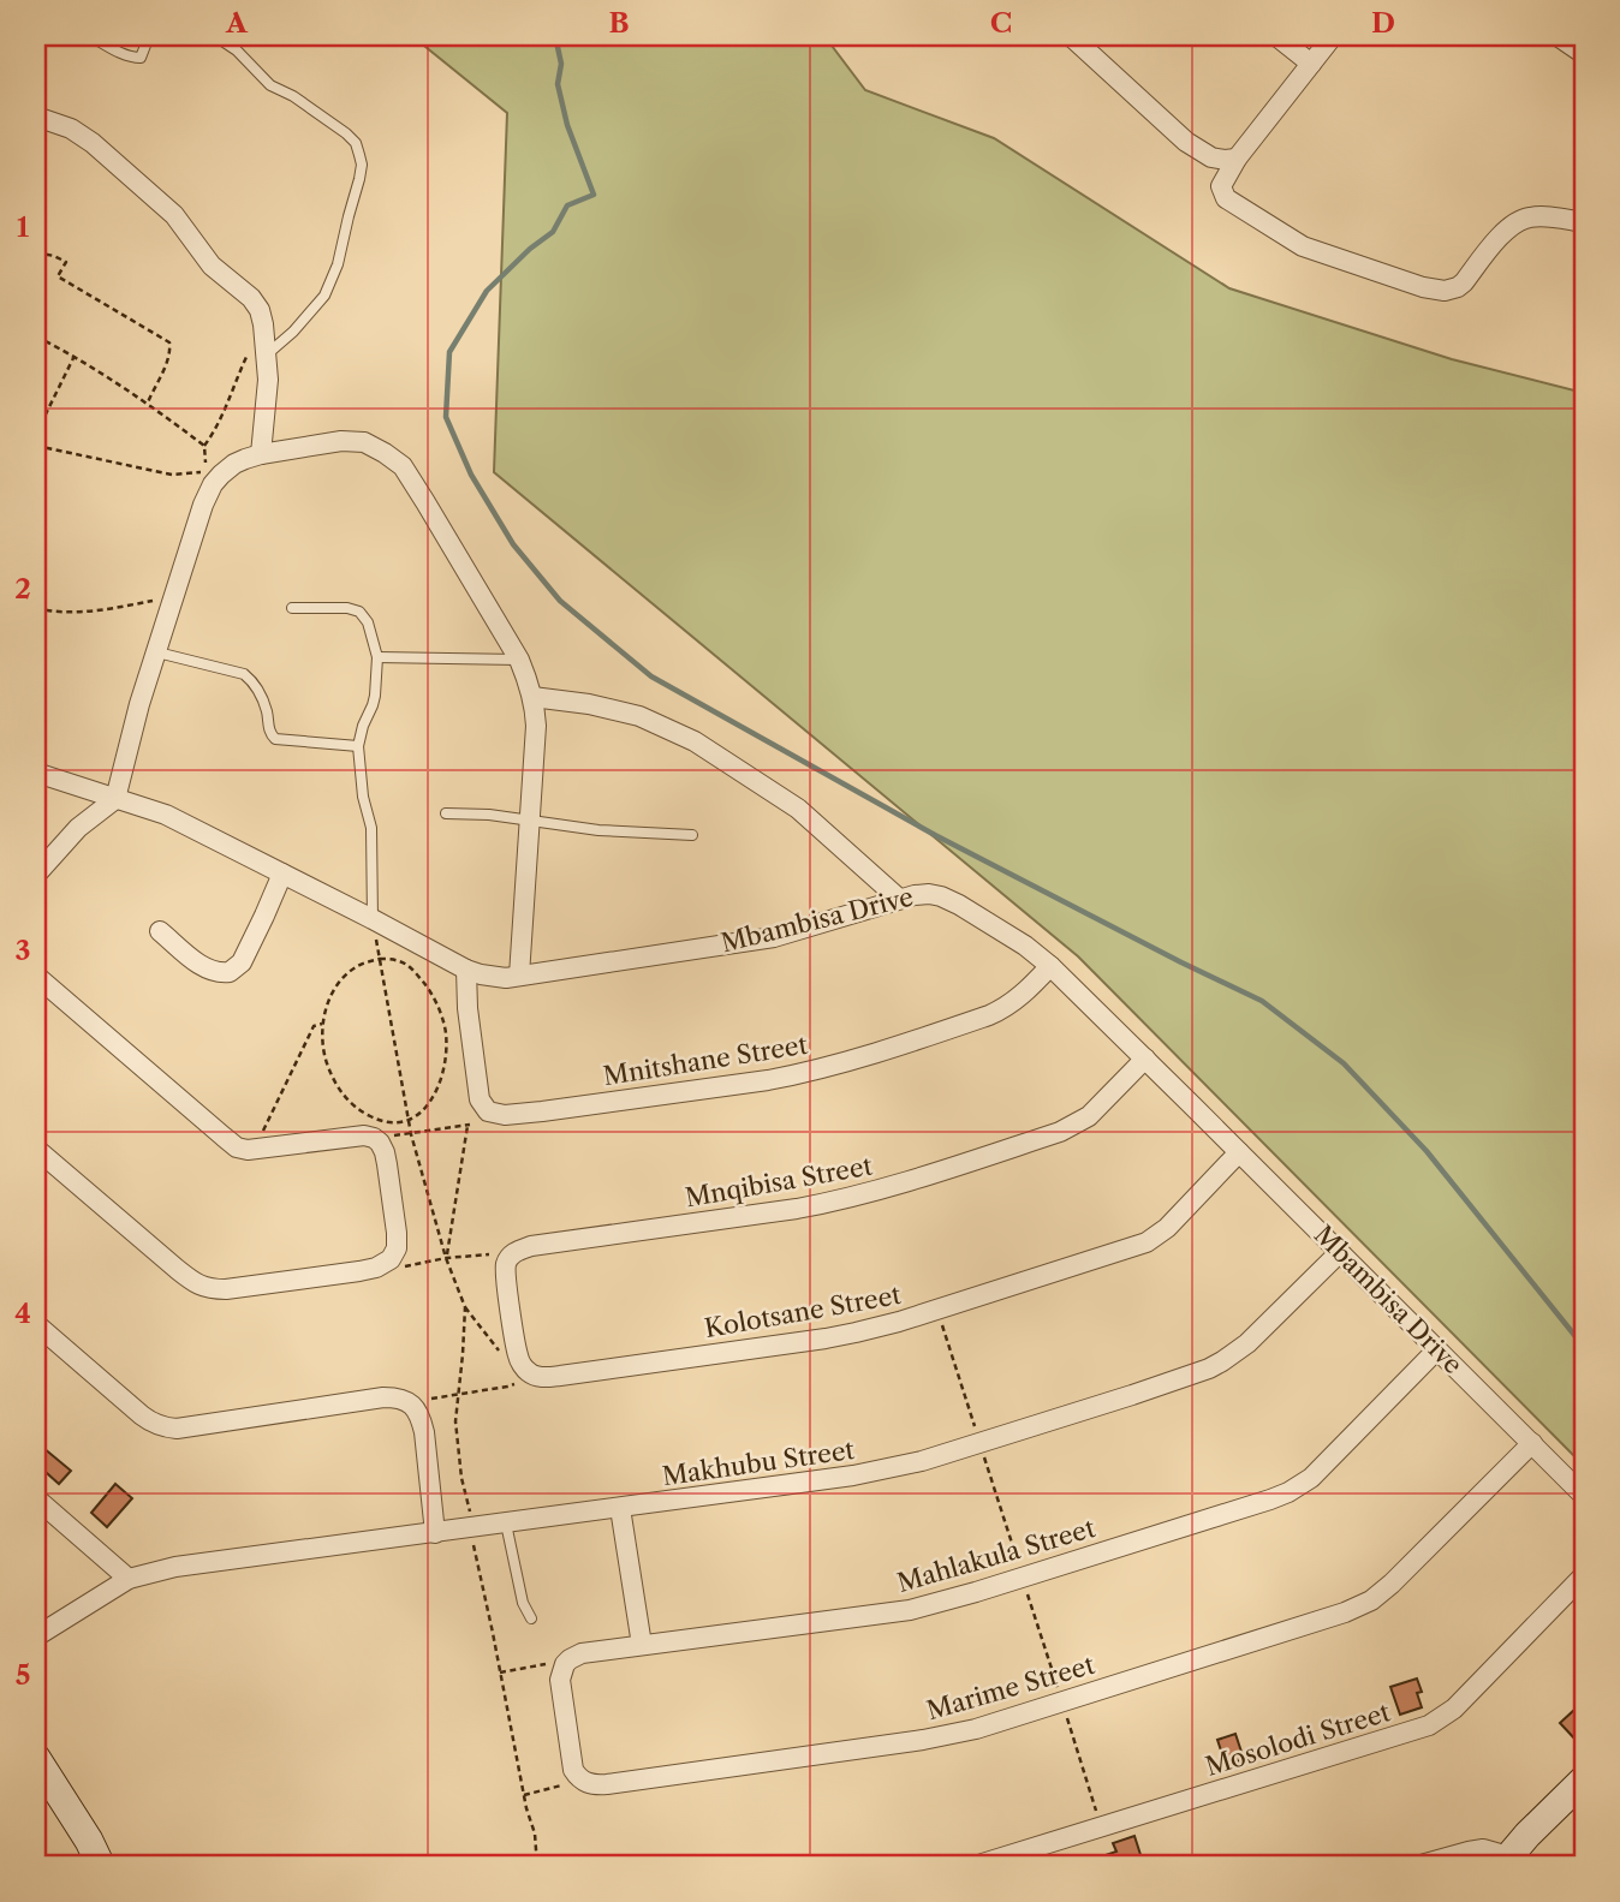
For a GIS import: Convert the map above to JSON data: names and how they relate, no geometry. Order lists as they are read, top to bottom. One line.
{"streets":{"street":["Mbambisa Drive","Mnitshane Street","Mnqibisa Street","Kolotsane Street","Makhubu Street","Mahlakula Street","Marime Street","Mosolodi Street"]},"crossings":[["Mbambisa Drive","Mnitshane Street"],["Mbambisa Drive","Mnqibisa Street"],["Mbambisa Drive","Kolotsane Street"],["Mbambisa Drive","Makhubu Street"],["Mbambisa Drive","Mahlakula Street"],["Mbambisa Drive","Marime Street"]],"grid":{"columns":["A","B","C","D"],"rows":["1","2","3","4","5"]}}
